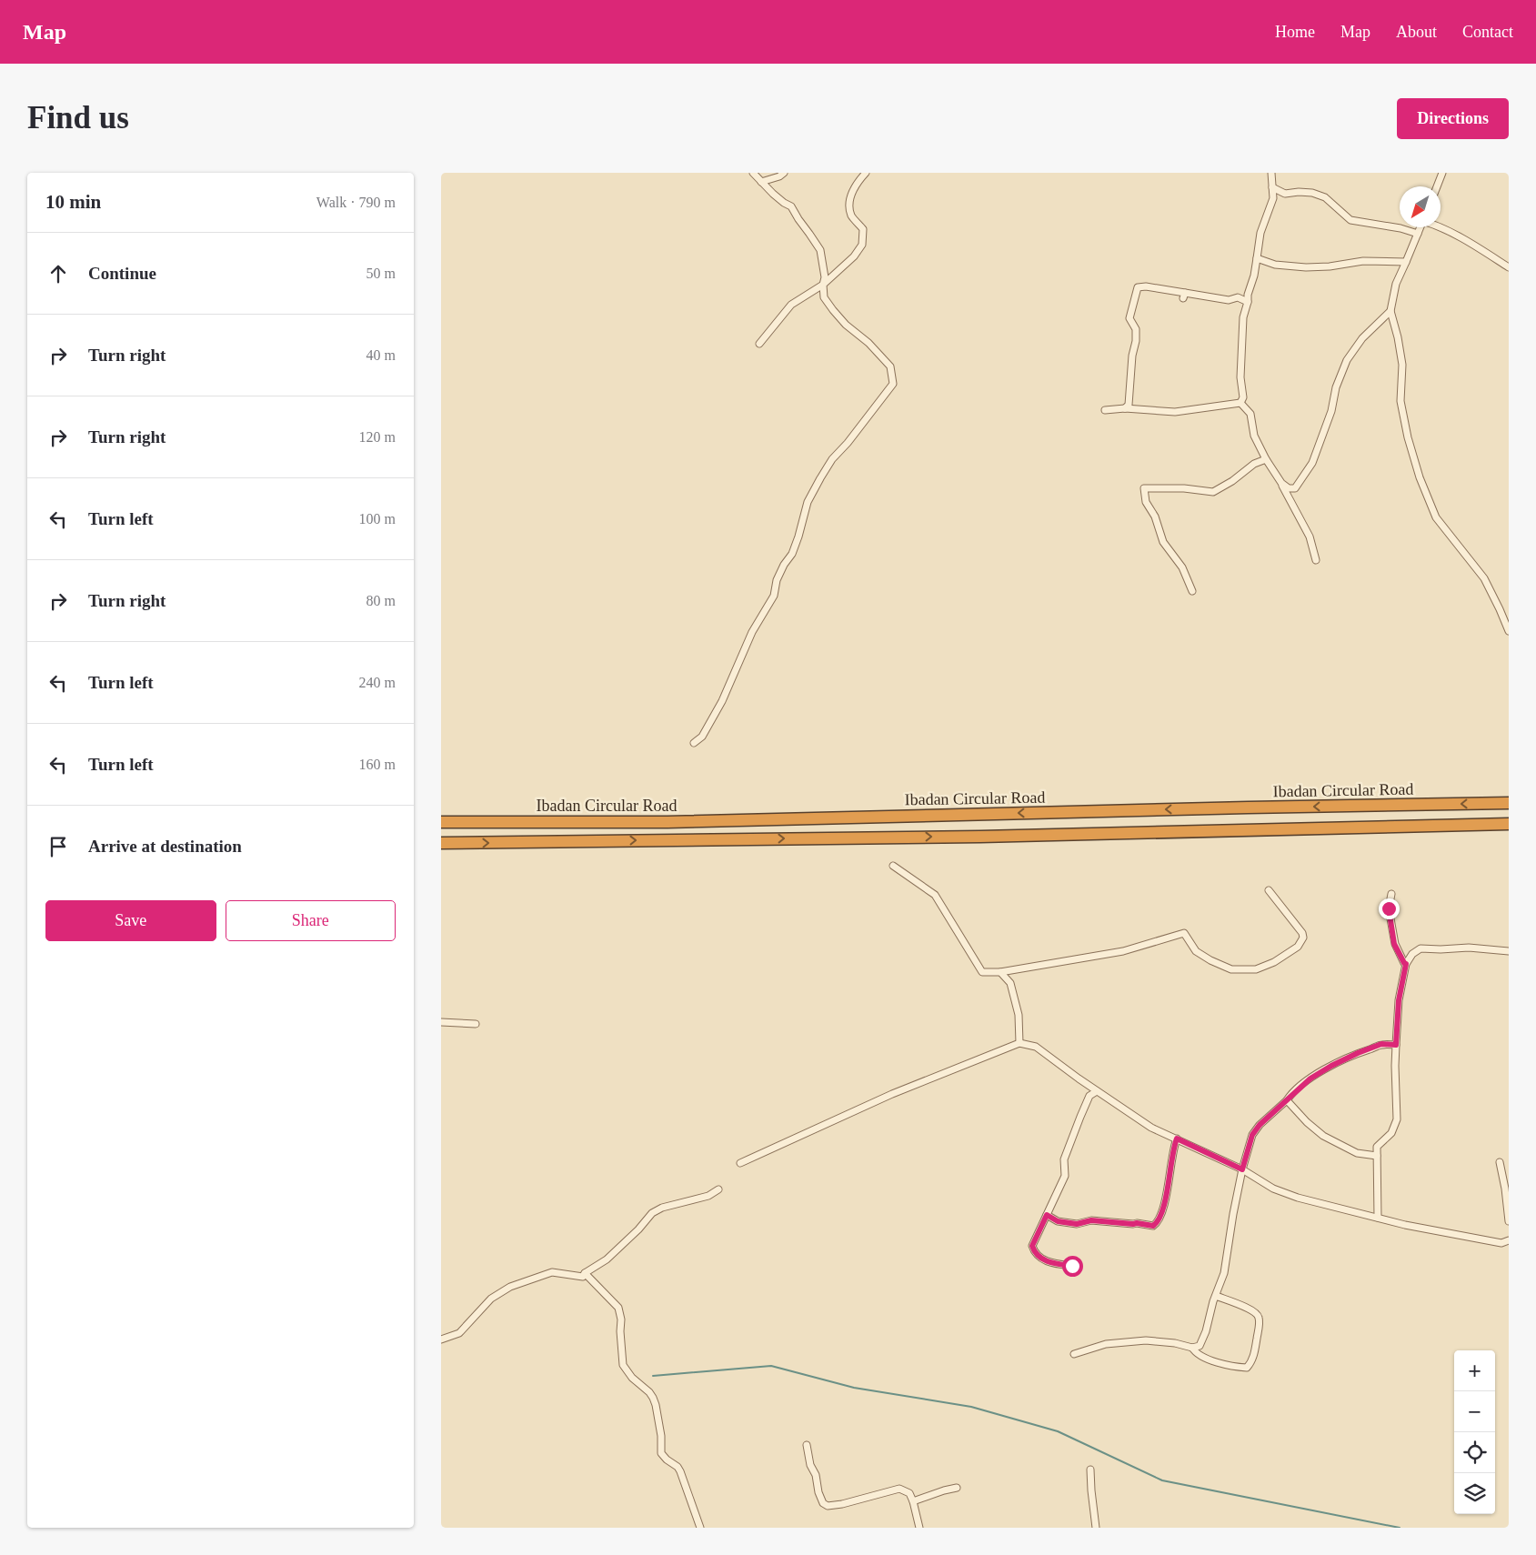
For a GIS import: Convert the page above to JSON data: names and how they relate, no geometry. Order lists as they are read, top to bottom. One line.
{"streets":{"highway":["Ibadan Circular Road"]},"north":"bottom left","page":{"header":"Map","nav":["Home","Map","About","Contact"],"buttons":["Directions",["Save","Share"]],"title":"Find us","heading":["10 min","Walk · 790 m"],"list":[["Continue","50 m"],["Turn right","40 m"],["Turn right","120 m"],["Turn left","100 m"],["Turn right","80 m"],["Turn left","240 m"],["Turn left","160 m"],"Arrive at destination"],"map_buttons":["+","−"]}}
